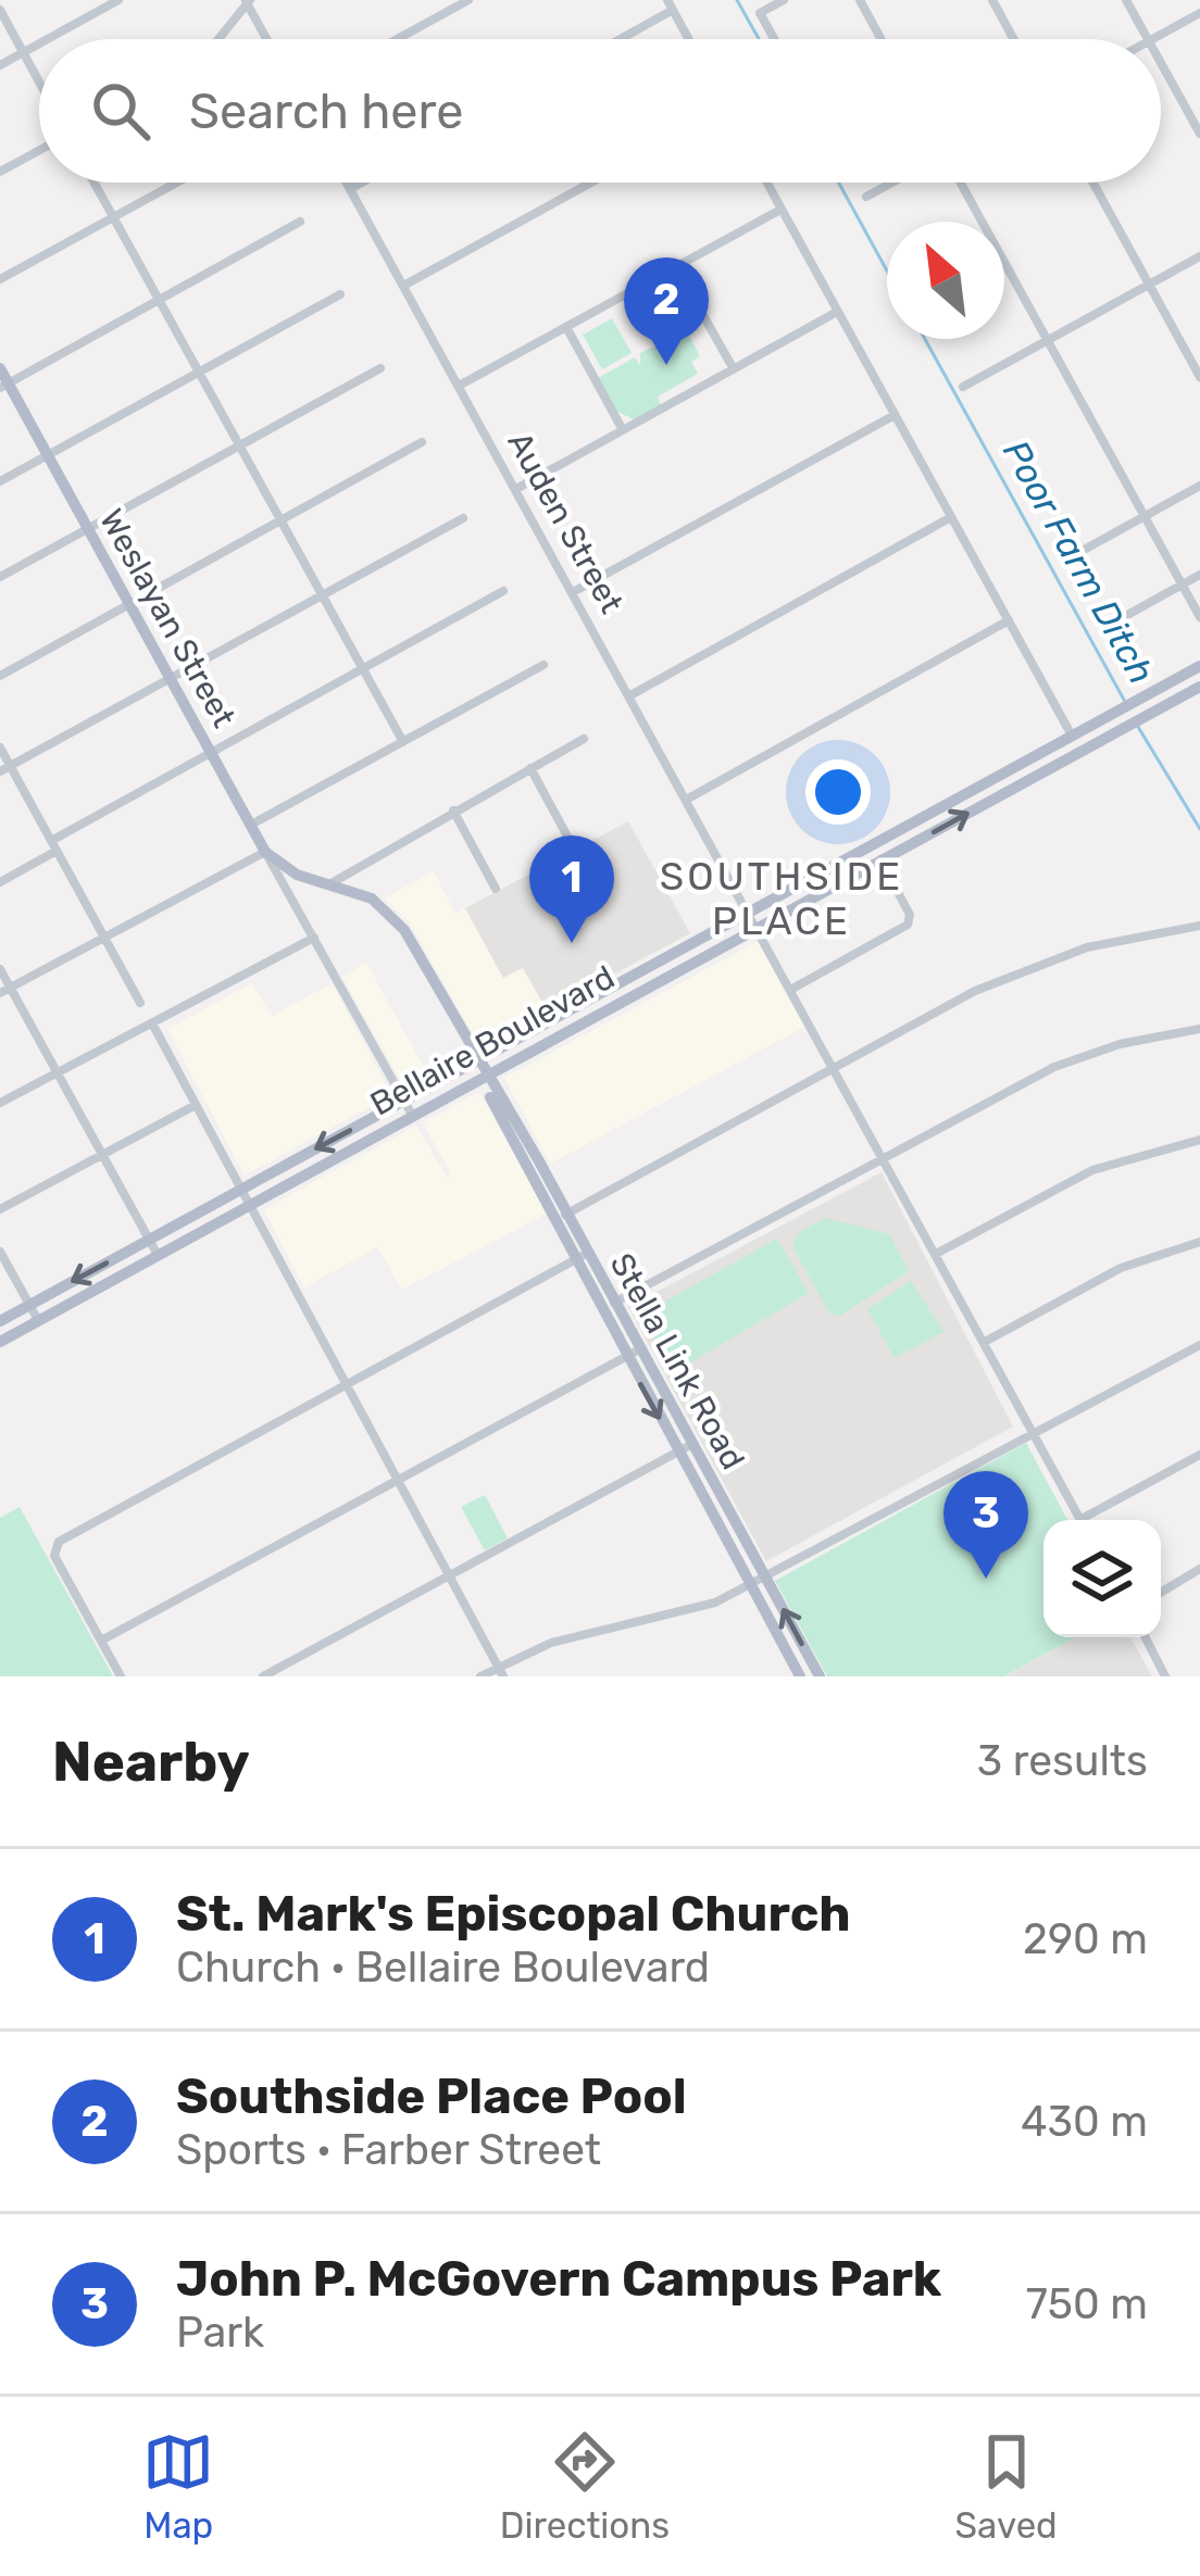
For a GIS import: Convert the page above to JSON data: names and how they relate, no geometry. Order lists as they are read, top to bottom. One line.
{"streets":{"main road":["Weslayan Street","Bellaire Boulevard","Stella Link Road"],"street":["Auden Street"]},"crossings":[["Auden Street","Bellaire Boulevard"],["Weslayan Street","Bellaire Boulevard"],["Weslayan Street","Stella Link Road"],["Bellaire Boulevard","Stella Link Road"]],"districts":["SOUTHSIDE PLACE"],"water":["Poor Farm Ditch"],"north":"top left","page":{"search":"Search here","pins":["2","1","3"],"heading":["Nearby","3 results"],"list":[{"mark":"1","name":"St. Mark's Episcopal Church","note":"Church · Bellaire Boulevard","value":"290 m"},{"mark":"2","name":"Southside Place Pool","note":"Sports · Farber Street","value":"430 m"},{"mark":"3","name":"John P. McGovern Campus Park","note":"Park","value":"750 m"}],"nav":["Map","Directions","Saved"]}}
